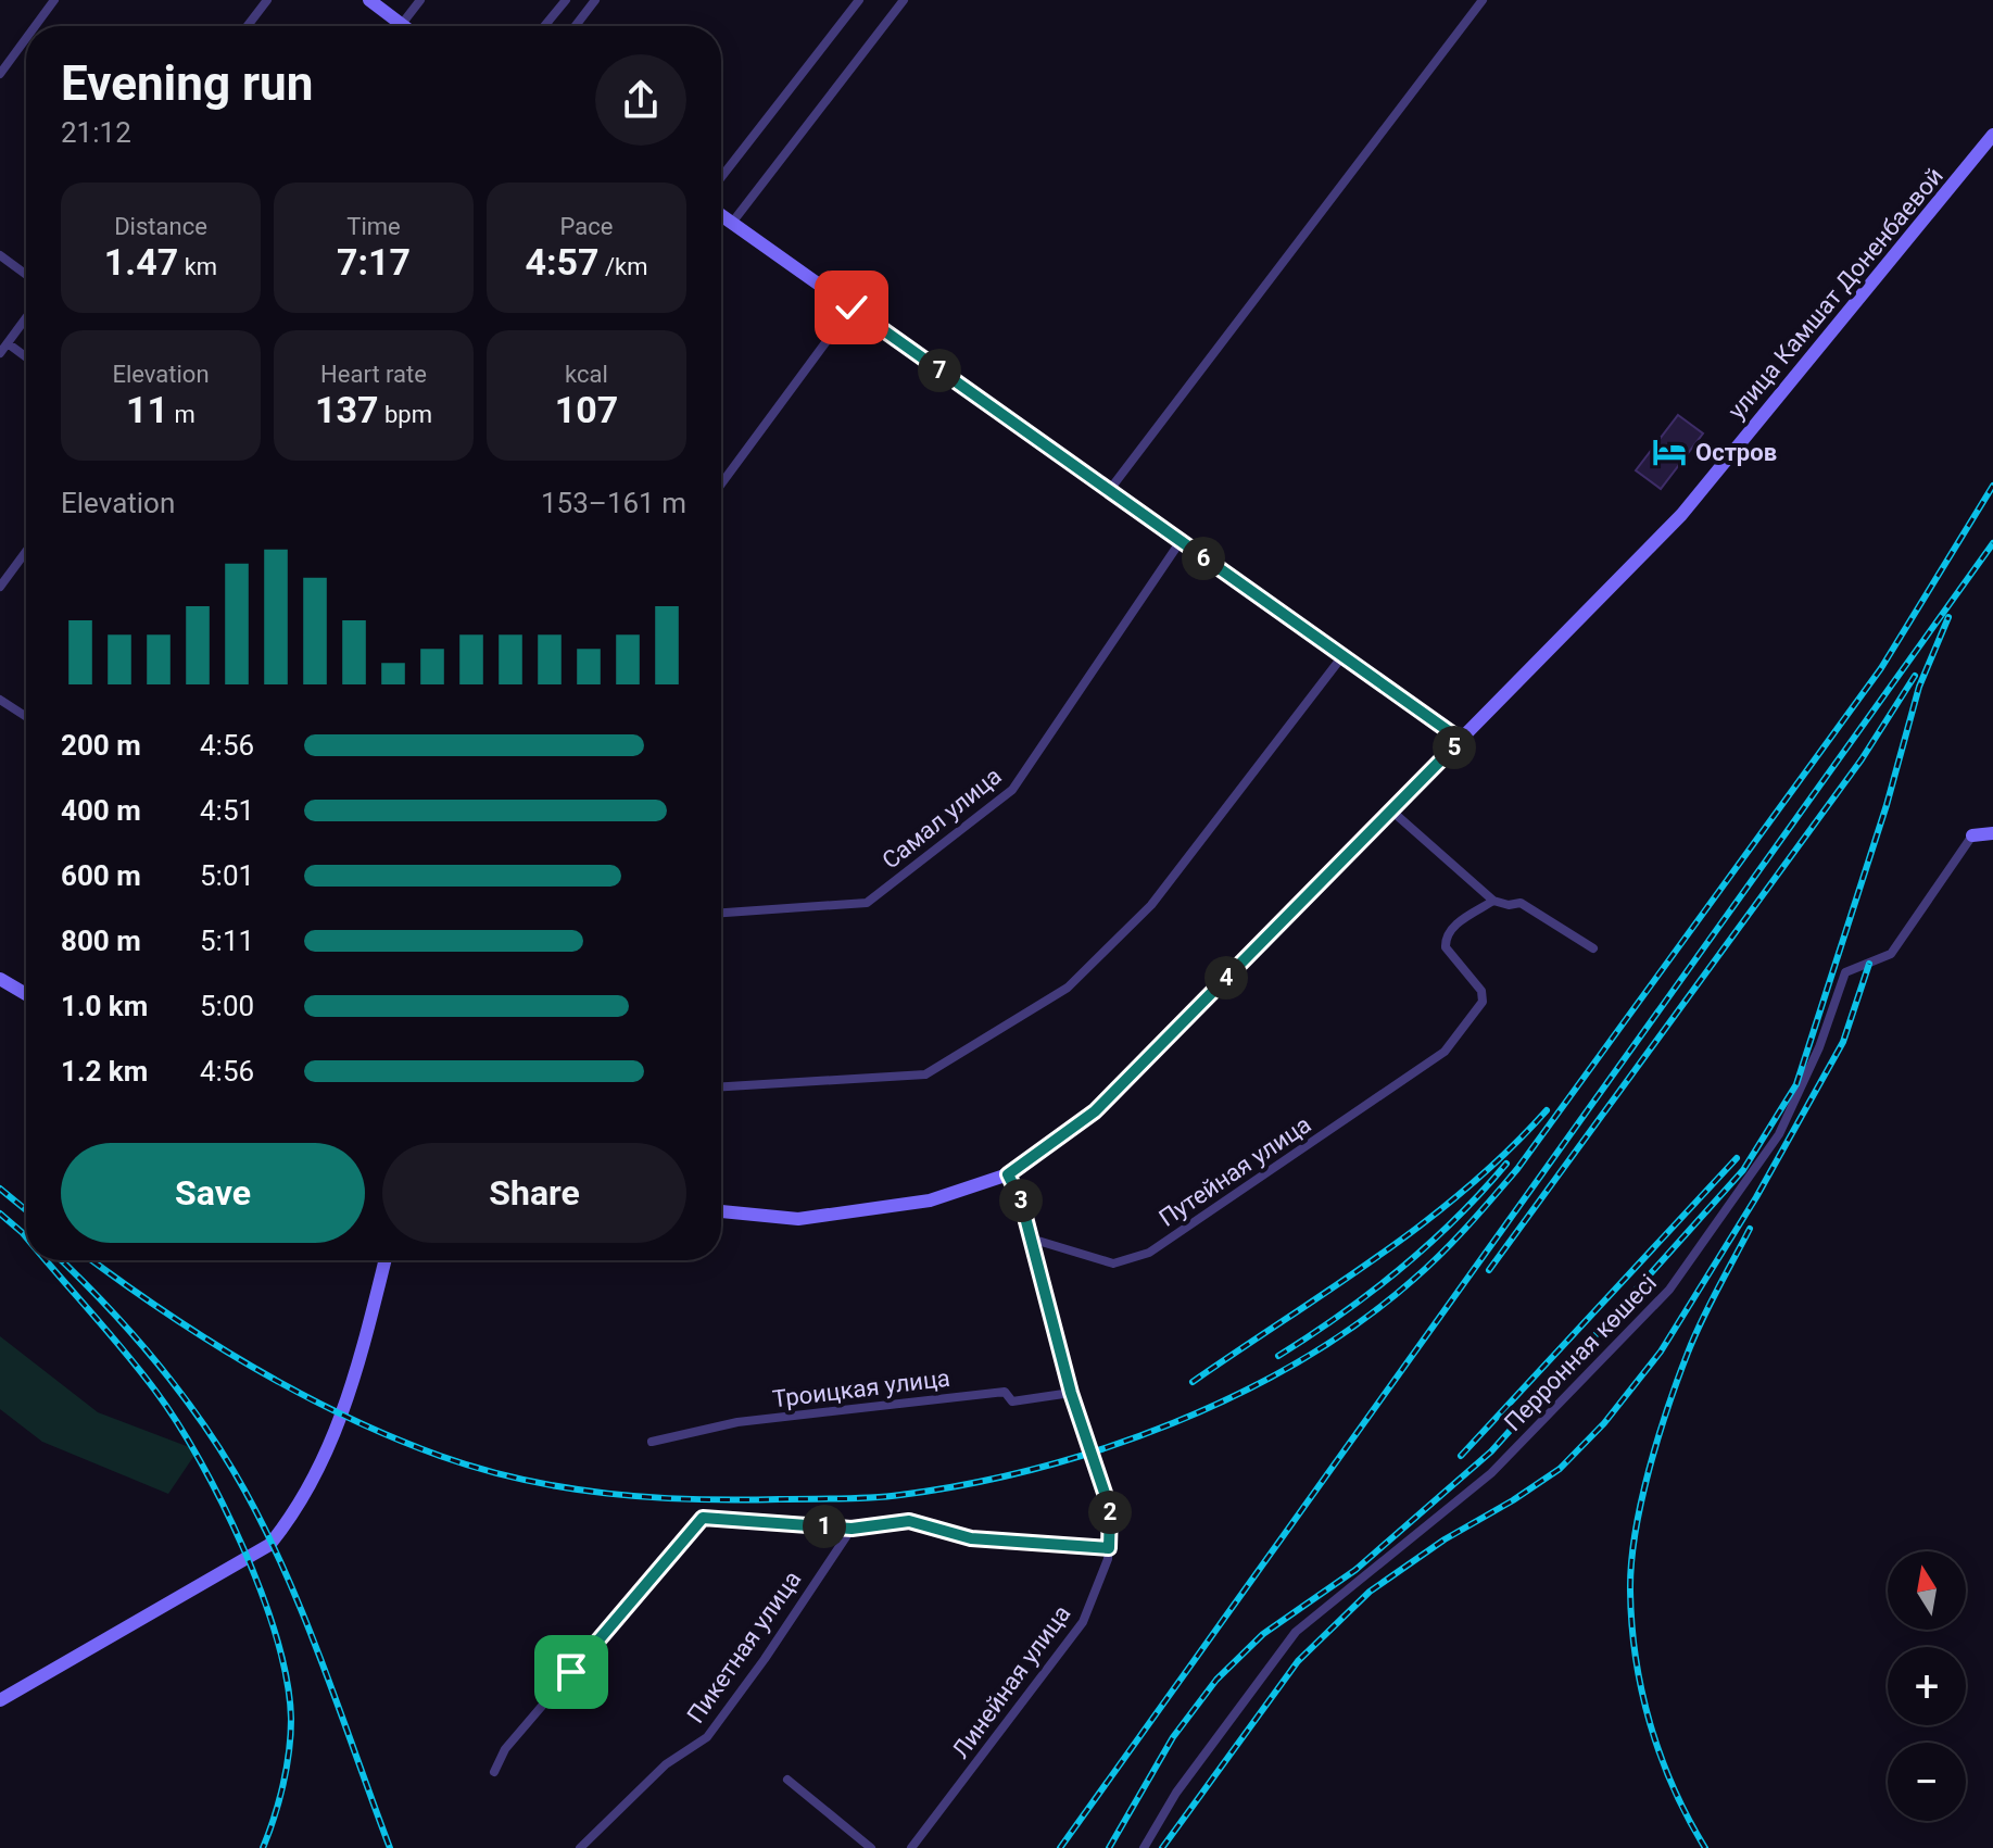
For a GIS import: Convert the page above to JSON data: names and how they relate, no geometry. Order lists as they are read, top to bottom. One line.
{"streets":{"street":["улица Камшат Доненбаевой","Самал улица","Путейная улица","Перронная көшесі","Троицкая улица","Пикетная улица","Линейная улица"]},"crossings":[["улица Камшат Доненбаевой","Линейная улица"],["Путейная улица","Линейная улица"],["Троицкая улица","Линейная улица"]],"places":{"hotel":["Остров"]},"north":"top","page":{"heading":["Evening run","21:12"],"stats":[["Distance","1.47 km"],["Time","7:17"],["Pace","4:57 /km"],["Elevation","11 m"],["Heart rate","137 bpm"],["kcal","107"]],"pins":["7","6","5","4","3","2","1"],"chart":["Elevation","153–161 m"],"list":[{"name":"200 m","note":"4:56"},{"name":"400 m","note":"4:51"},{"name":"600 m","note":"5:01"},{"name":"800 m","note":"5:11"},{"name":"1.0 km","note":"5:00"},{"name":"1.2 km","note":"4:56"}],"buttons":["Save","Share"],"map_buttons":["+","−"]}}
